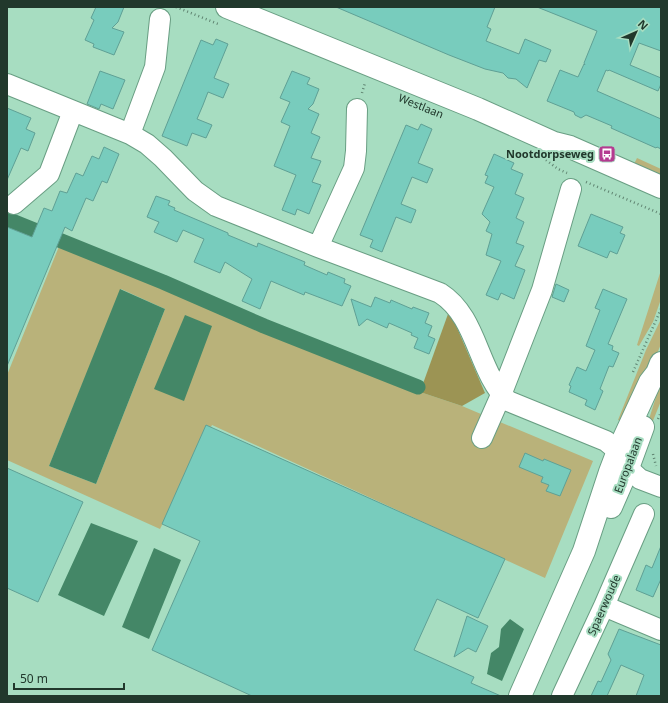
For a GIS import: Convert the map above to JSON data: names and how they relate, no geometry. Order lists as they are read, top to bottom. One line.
{"streets":{"main road":["Westlaan","Europalaan"],"street":["Spaerwoude"]},"places":{"bus stop":["Nootdorpseweg"]},"scale_bar":"50 m","north":"top right"}
